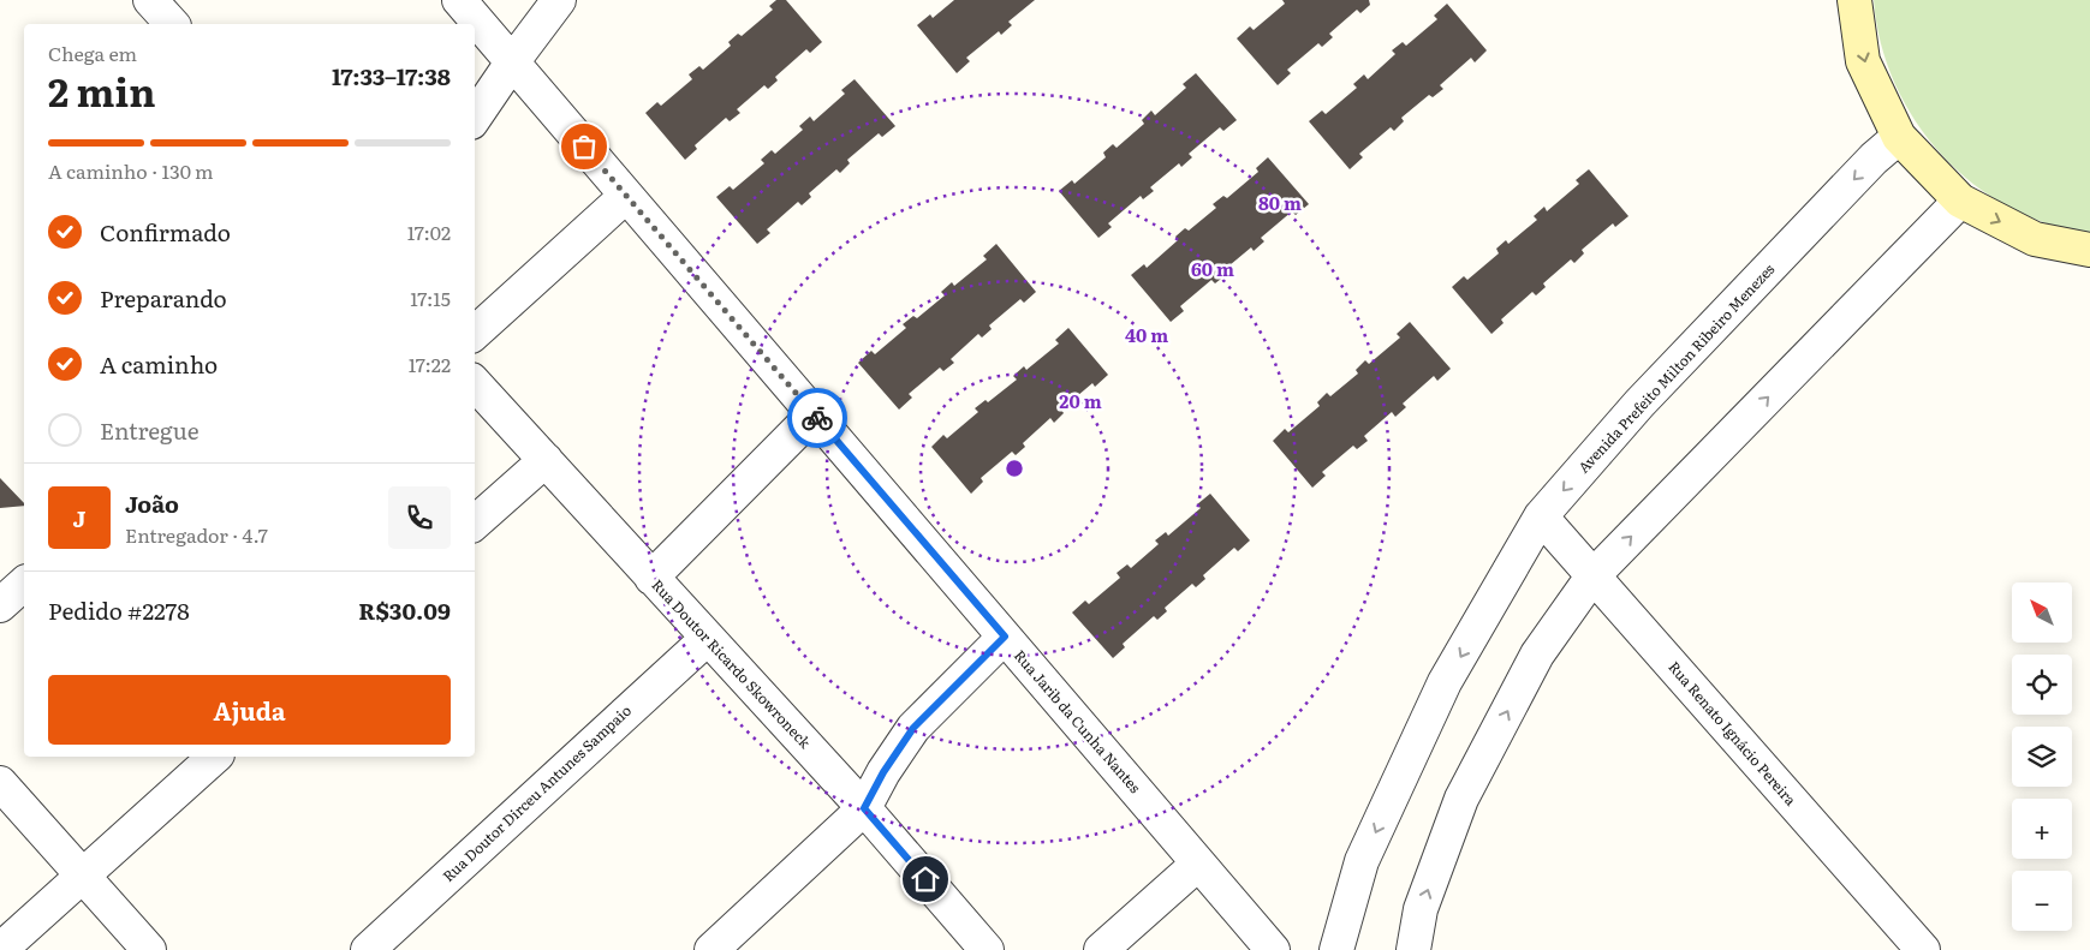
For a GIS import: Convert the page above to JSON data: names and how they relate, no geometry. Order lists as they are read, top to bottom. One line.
{"streets":{"street":["Avenida Prefeito Milton Ribeiro Menezes","Rua Doutor Ricardo Skowroneck","Rua Jarib da Cunha Nantes","Rua Renato Ignácio Pereira","Rua Doutor Dirceu Antunes Sampaio"]},"crossings":[["Avenida Prefeito Milton Ribeiro Menezes","Rua Renato Ignácio Pereira"],["Rua Doutor Ricardo Skowroneck","Rua Doutor Dirceu Antunes Sampaio"]],"north":"top left","page":{"heading":["2 min","Chega em","17:33–17:38"],"panel":["João","Entregador · 4.7","Pedido #2278","R$30.09"],"bar":"A caminho · 130 m","list":[["Confirmado","17:02"],["Preparando","17:15"],["A caminho","17:22"],"Entregue"],"round":"J","map_buttons":["+","−"],"buttons":"Ajuda"},"rings":["80 m","60 m","40 m","20 m"]}
